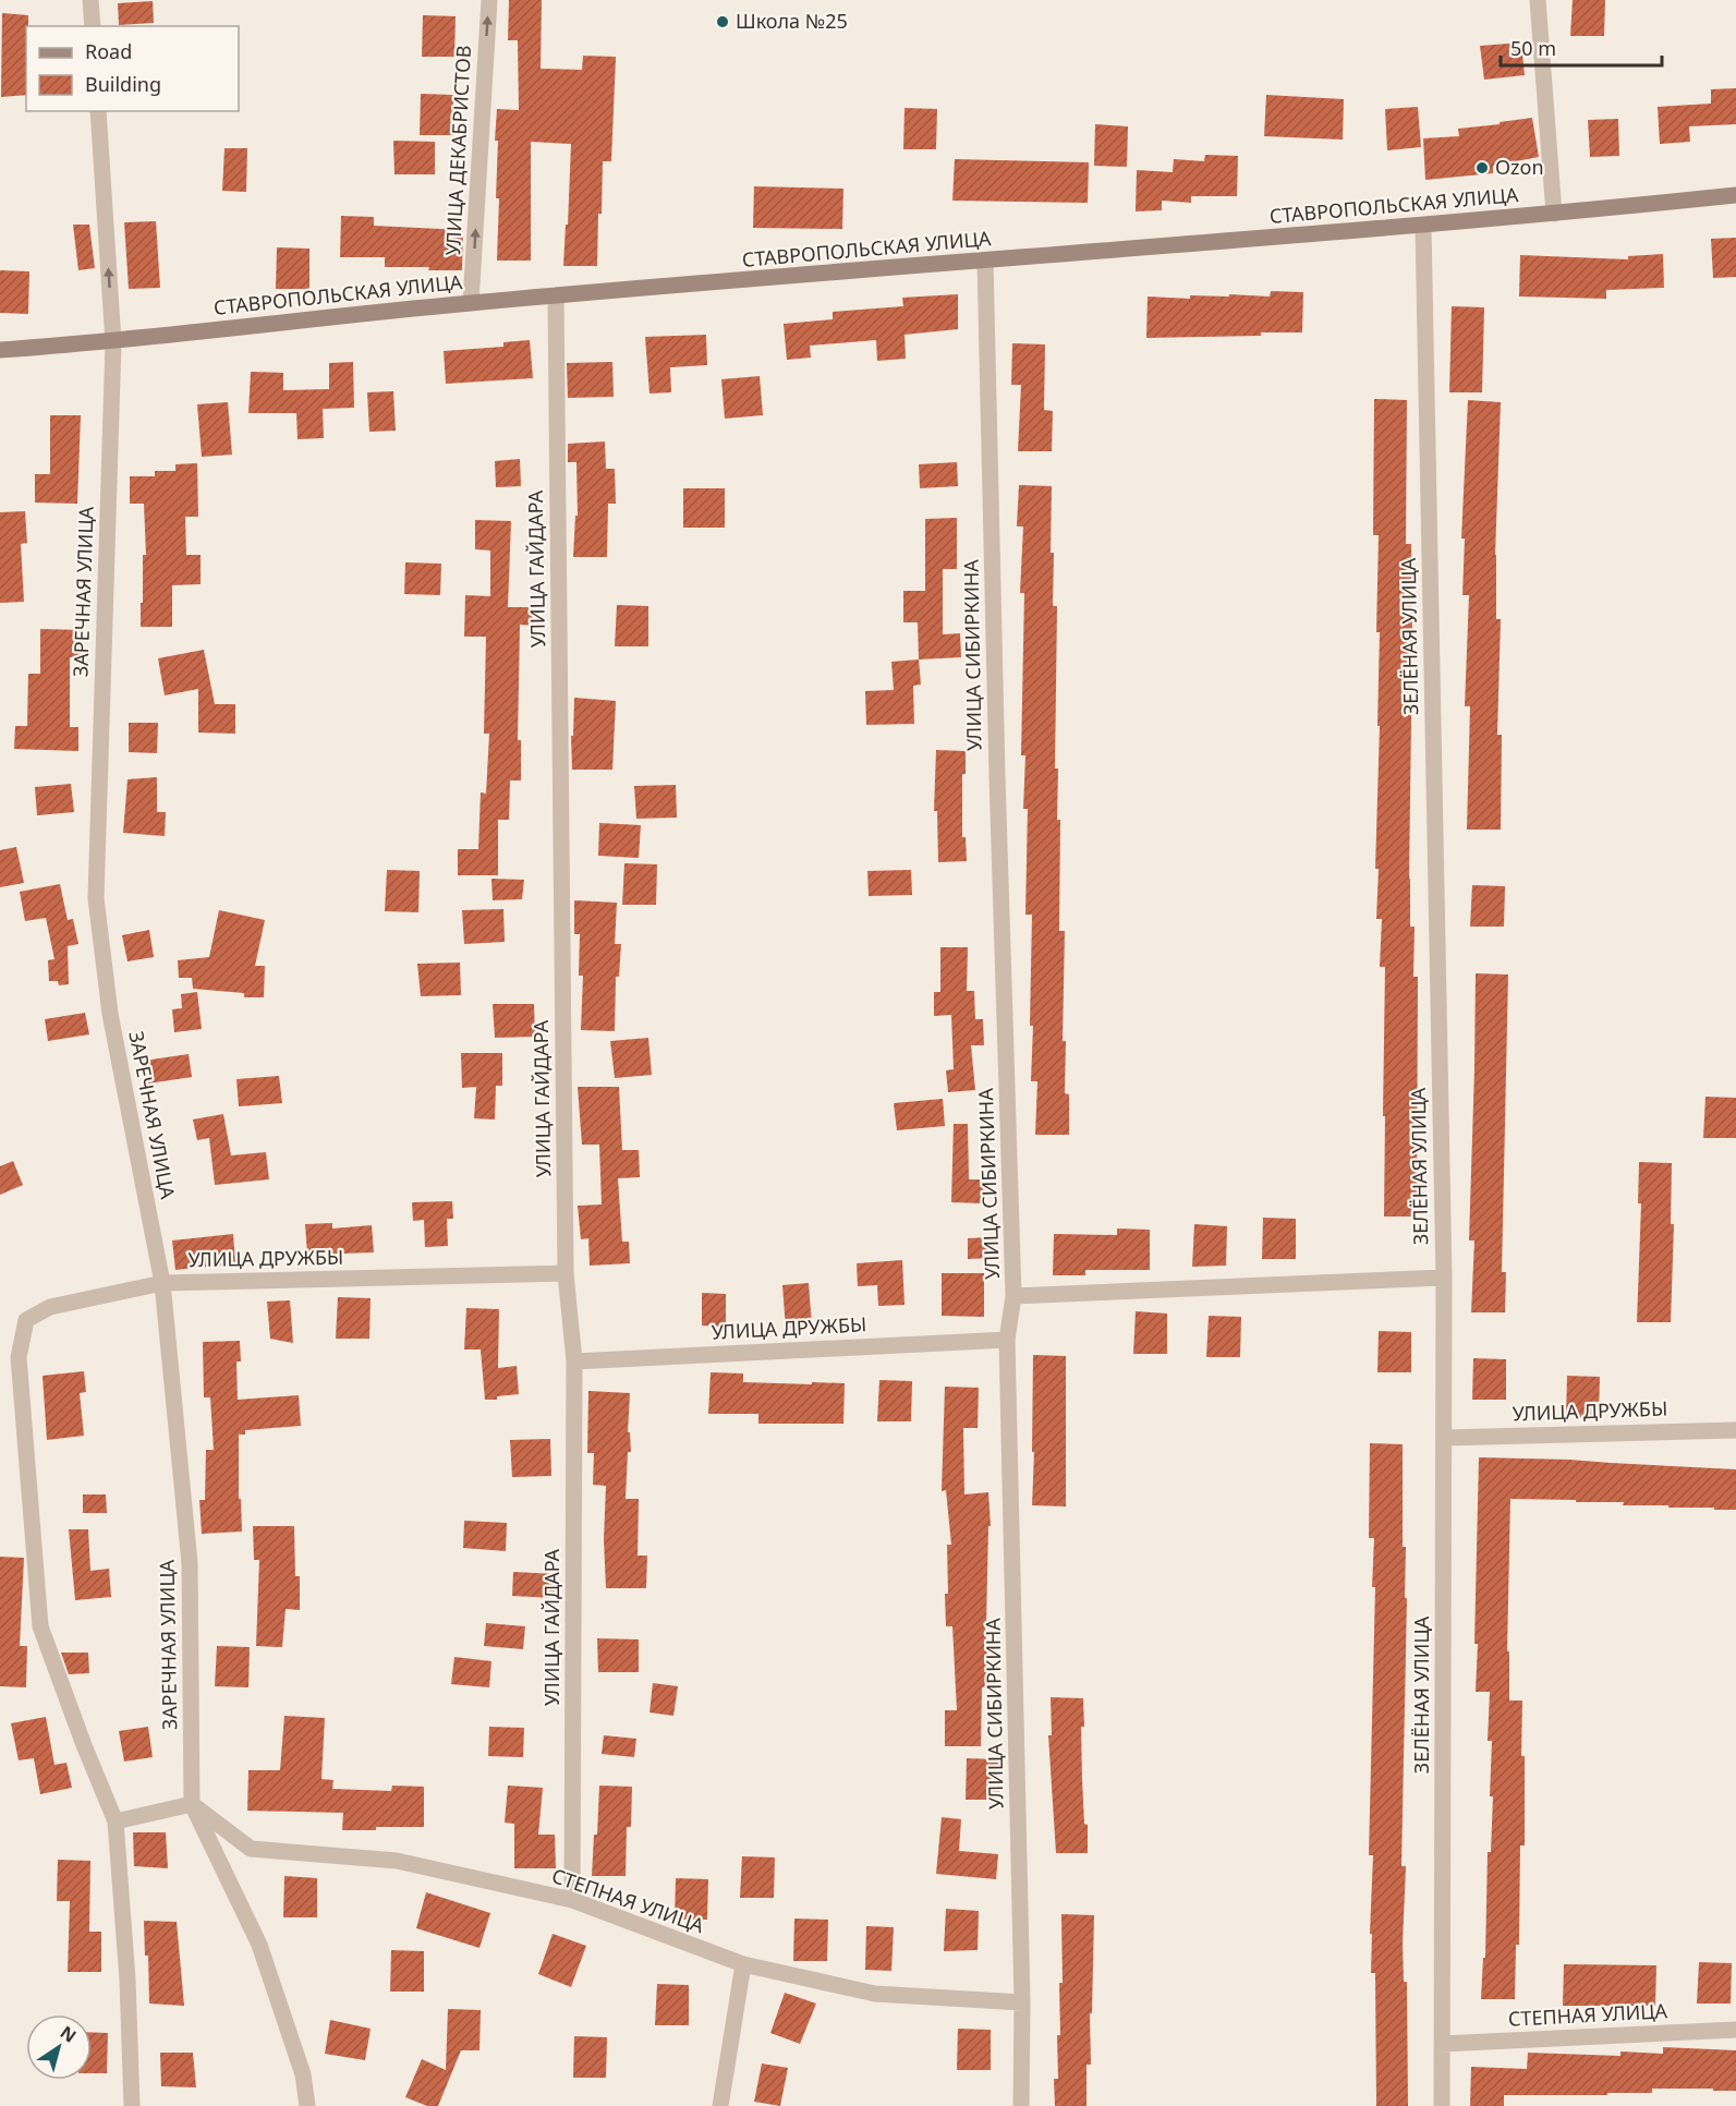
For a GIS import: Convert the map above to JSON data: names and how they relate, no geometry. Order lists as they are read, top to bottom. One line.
{"streets":{"main road":["СТАВРОПОЛЬСКАЯ УЛИЦА"],"street":["УЛИЦА ДЕКАБРИСТОВ","УЛИЦА ГАЙДАРА","ЗАРЕЧНАЯ УЛИЦА","ЗЕЛЁНАЯ УЛИЦА","УЛИЦА СИБИРКИНА","УЛИЦА ДРУЖБЫ","СТЕПНАЯ УЛИЦА"]},"crossings":[["УЛИЦА ДЕКАБРИСТОВ","СТАВРОПОЛЬСКАЯ УЛИЦА"],["СТАВРОПОЛЬСКАЯ УЛИЦА","УЛИЦА ГАЙДАРА"],["СТАВРОПОЛЬСКАЯ УЛИЦА","ЗАРЕЧНАЯ УЛИЦА"],["СТАВРОПОЛЬСКАЯ УЛИЦА","ЗЕЛЁНАЯ УЛИЦА"],["СТАВРОПОЛЬСКАЯ УЛИЦА","УЛИЦА СИБИРКИНА"],["УЛИЦА ГАЙДАРА","УЛИЦА ДРУЖБЫ"],["УЛИЦА ГАЙДАРА","СТЕПНАЯ УЛИЦА"],["ЗАРЕЧНАЯ УЛИЦА","УЛИЦА ДРУЖБЫ"],["ЗАРЕЧНАЯ УЛИЦА","СТЕПНАЯ УЛИЦА"],["ЗЕЛЁНАЯ УЛИЦА","УЛИЦА ДРУЖБЫ"],["ЗЕЛЁНАЯ УЛИЦА","СТЕПНАЯ УЛИЦА"],["УЛИЦА СИБИРКИНА","УЛИЦА ДРУЖБЫ"],["УЛИЦА СИБИРКИНА","СТЕПНАЯ УЛИЦА"]],"one_way":["УЛИЦА ДЕКАБРИСТОВ"],"places":["Школа №25","Ozon"],"legend":["Road","Building"],"scale_bar":"50 m","north":"top right"}
